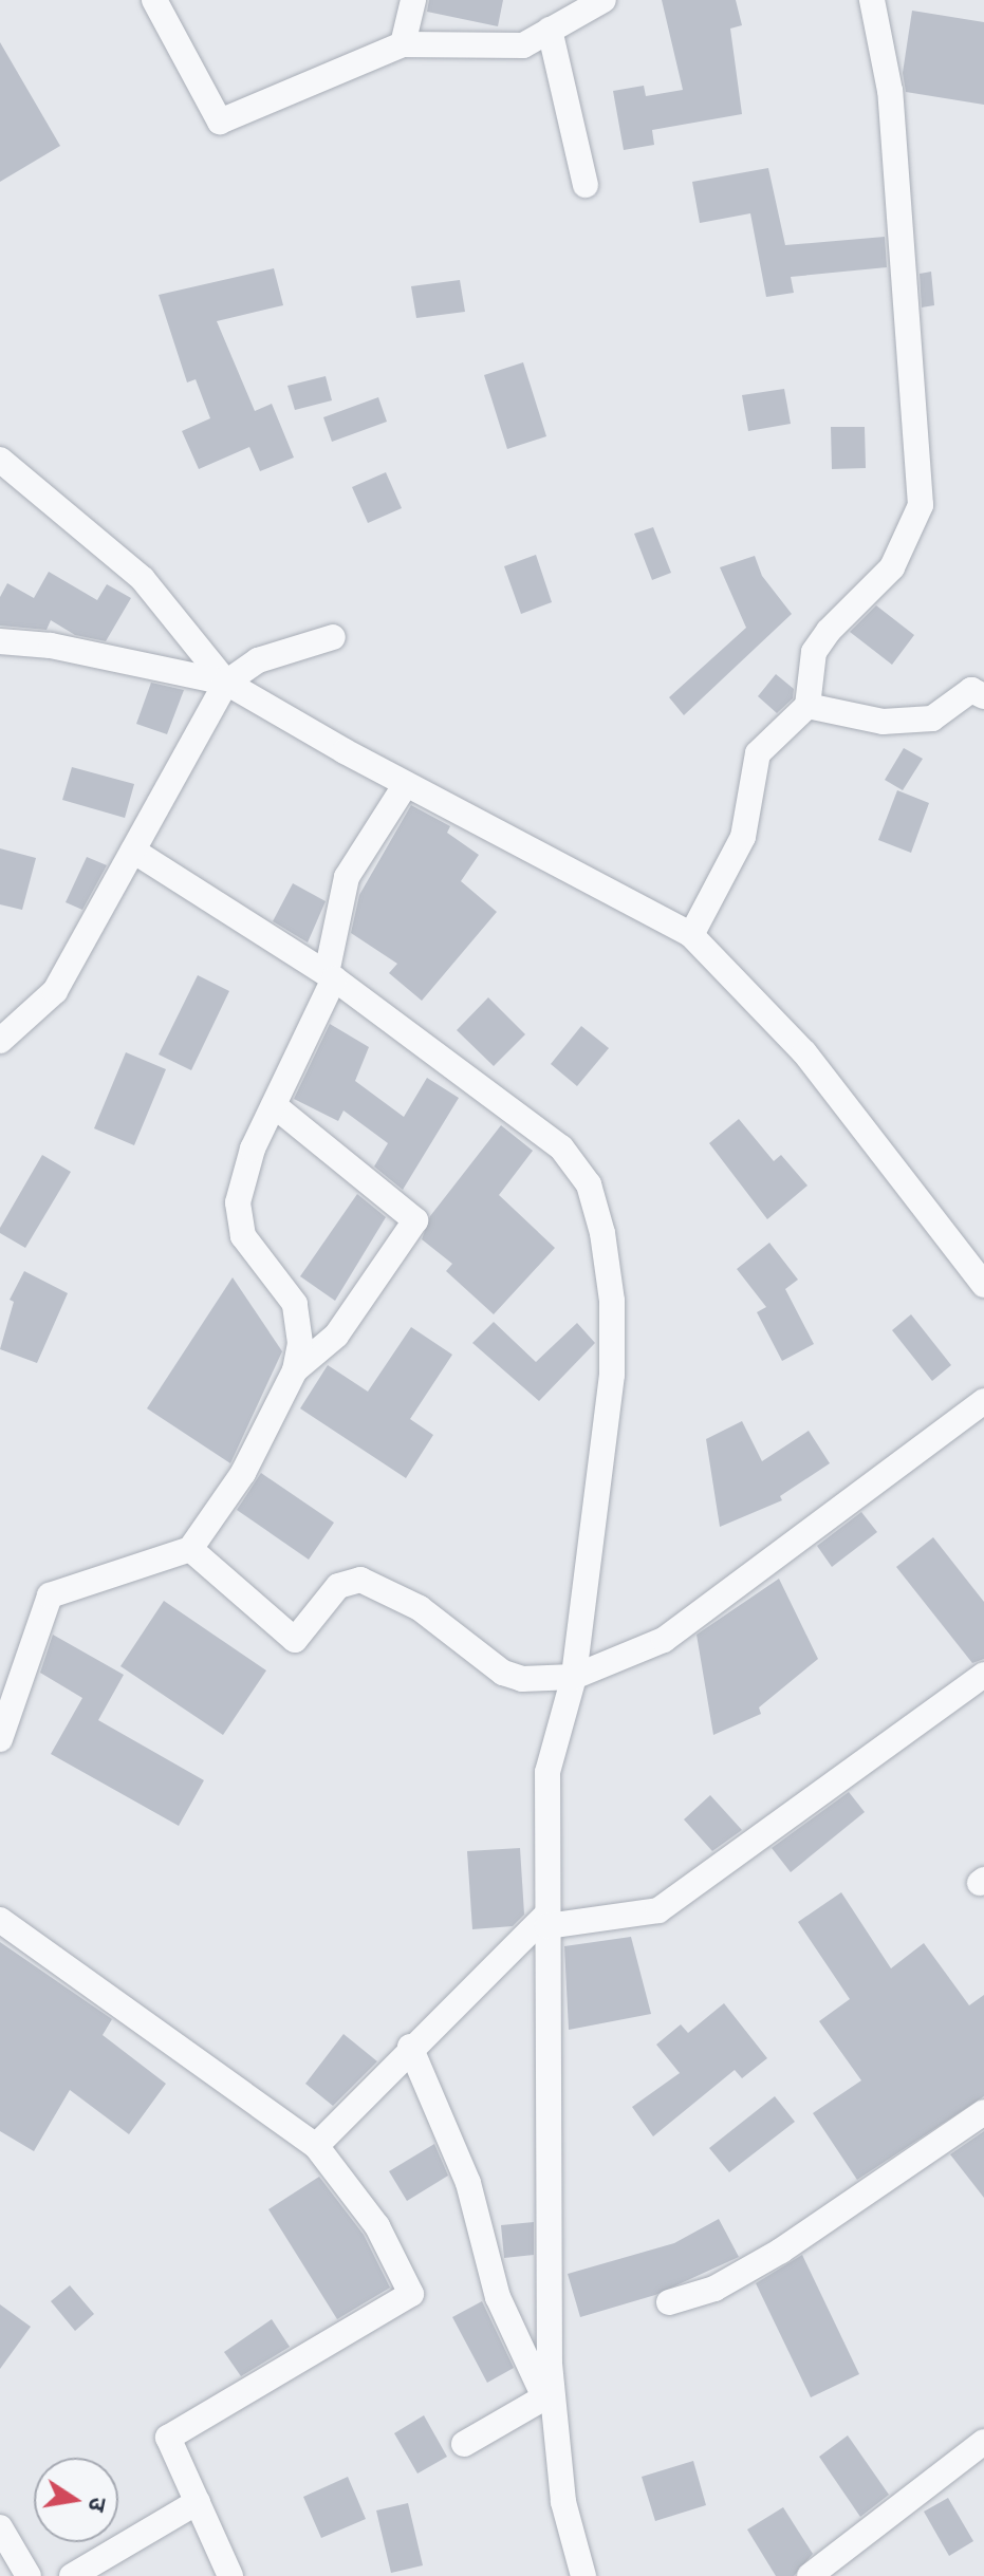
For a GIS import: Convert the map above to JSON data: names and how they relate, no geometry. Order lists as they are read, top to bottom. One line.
{"north":"right"}
